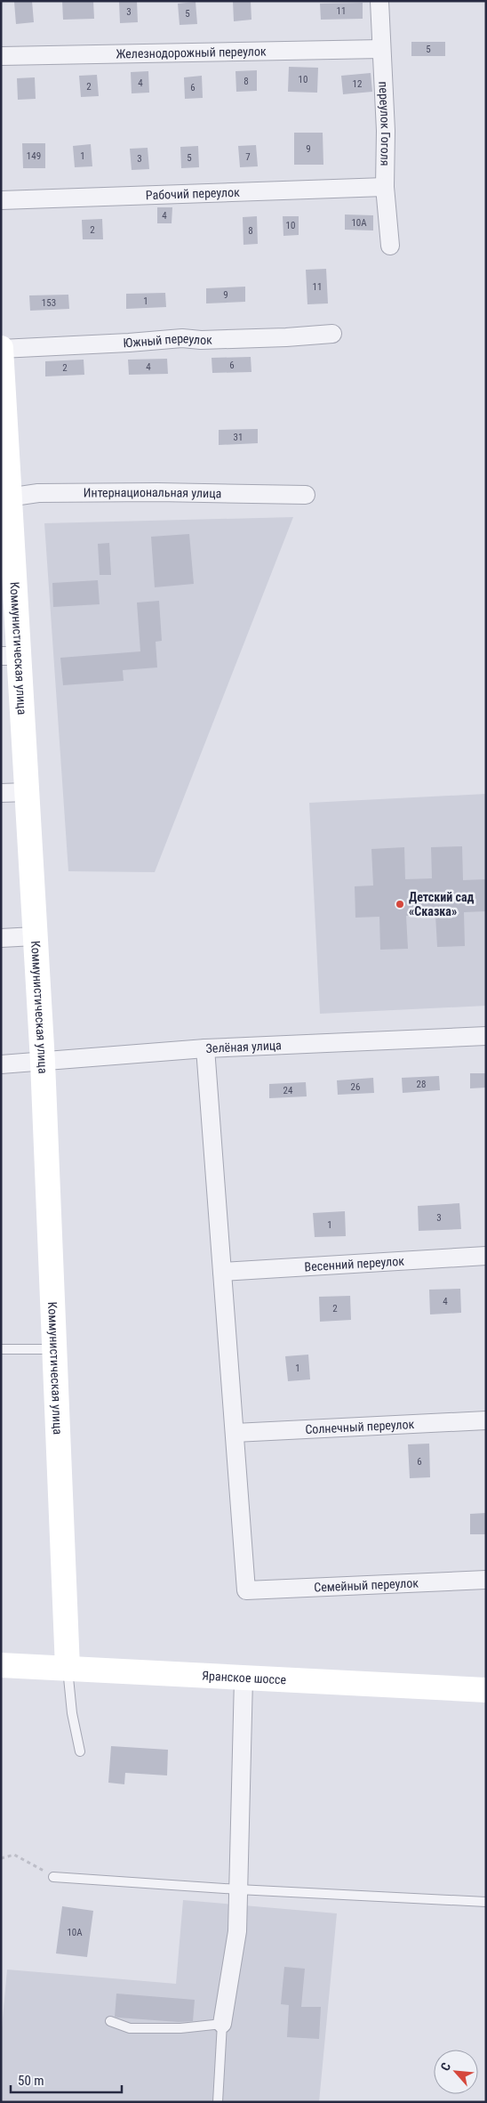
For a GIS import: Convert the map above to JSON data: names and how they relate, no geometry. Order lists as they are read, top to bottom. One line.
{"streets":{"street":["Железнодорожный переулок","переулок Гоголя","Рабочий переулок","Южный переулок","Интернациональная улица","Коммунистическая улица","Зелёная улица","Весенний переулок","Солнечный переулок","Семейный переулок","Яранское шоссе"]},"crossings":[["Железнодорожный переулок","переулок Гоголя"],["переулок Гоголя","Рабочий переулок"],["Южный переулок","Коммунистическая улица"],["Интернациональная улица","Коммунистическая улица"],["Коммунистическая улица","Зелёная улица"],["Коммунистическая улица","Яранское шоссе"],["Солнечный переулок","Семейный переулок"]],"places":["Детский сад «Сказка»"],"house_numbers":["11","3","5","5","10","8","4","12","2","6","9","149","1","7","5","3","4","10А","10","2","8","11","9","1","153","6","4","2","31","28","26","24","3","1","4","2","1","6","10А"],"scale_bar":"50 m","north":"top left"}
